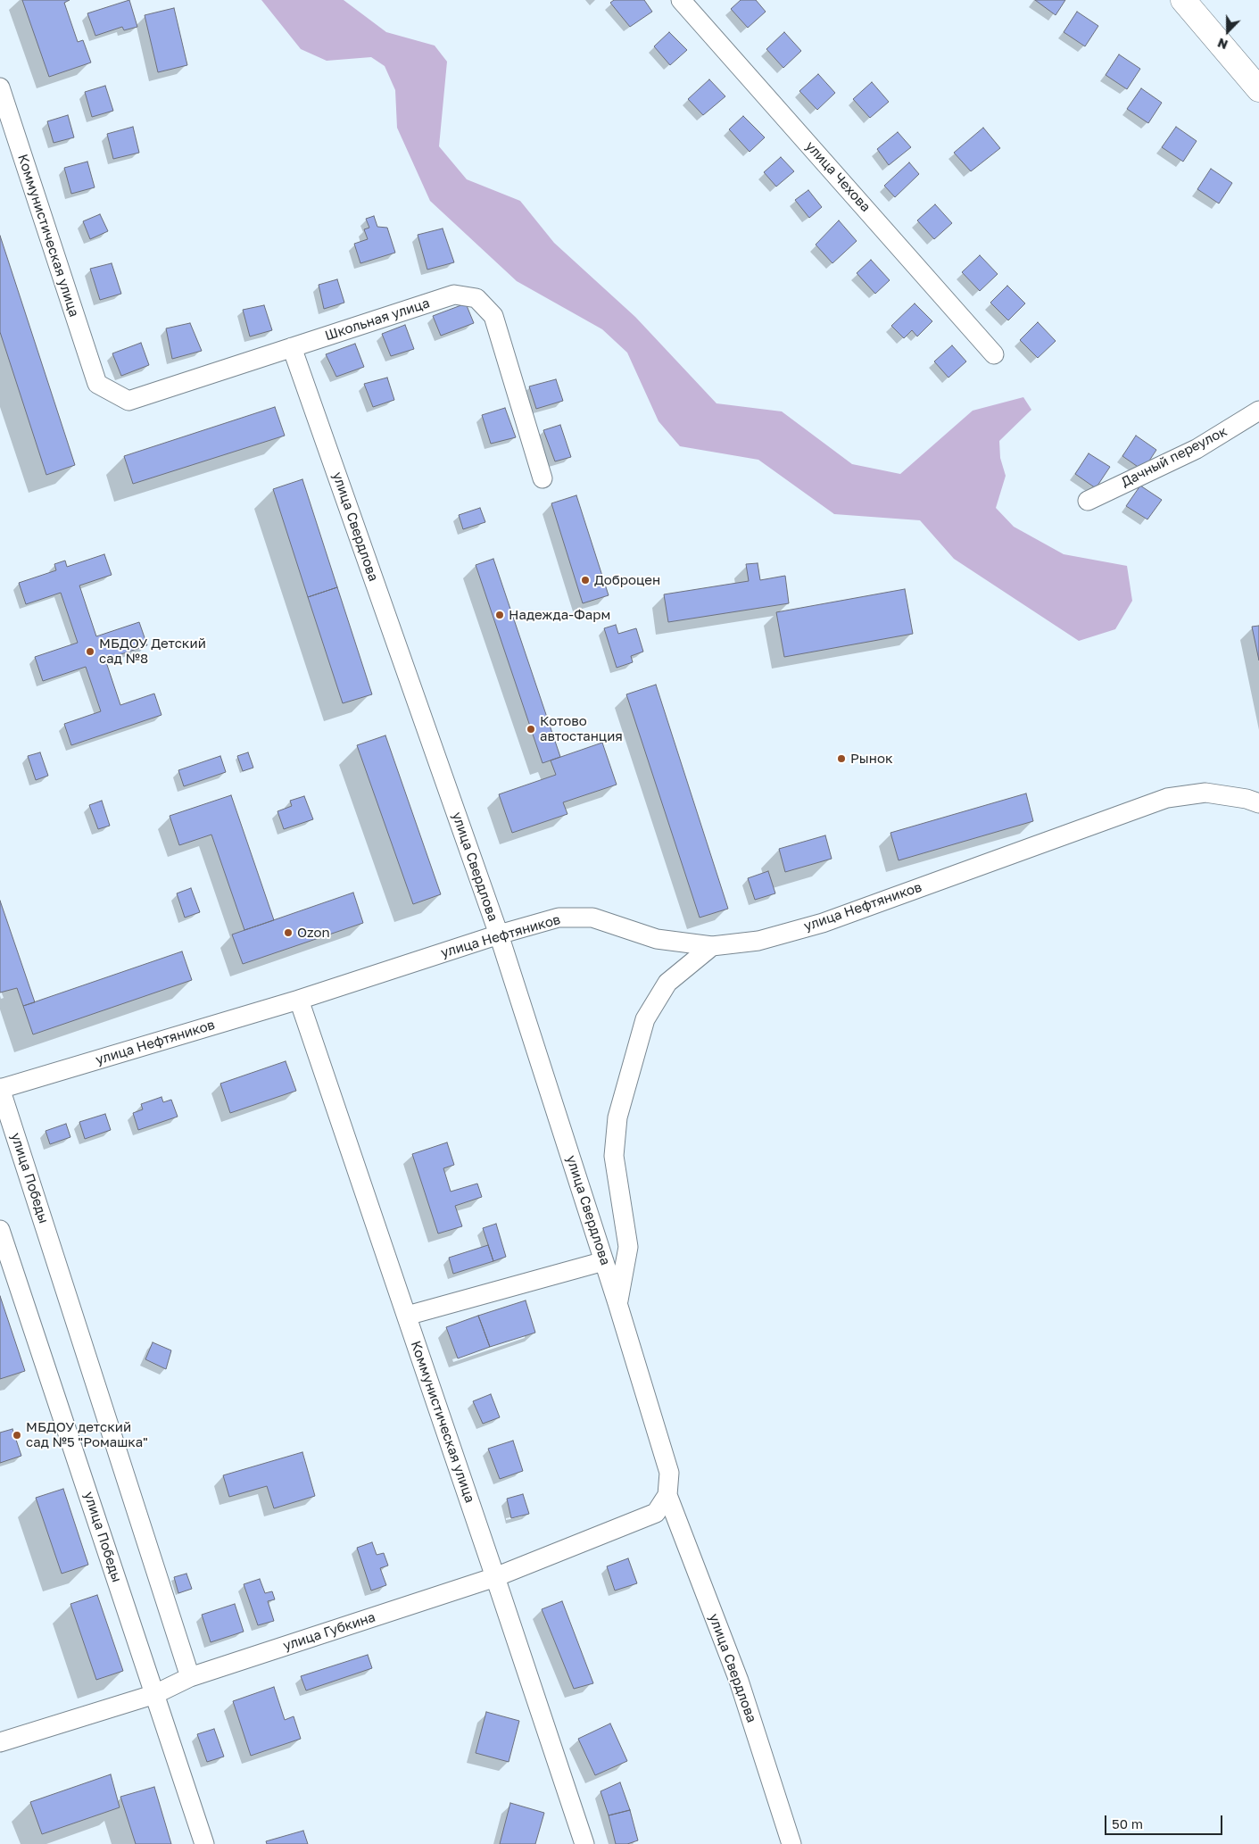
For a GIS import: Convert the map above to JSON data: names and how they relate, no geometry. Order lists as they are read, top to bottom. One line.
{"streets":{"street":["улица Чехова","Коммунистическая улица","Школьная улица","Дачный переулок","улица Свердлова","улица Нефтяников","улица Победы","улица Губкина"]},"crossings":[["Коммунистическая улица","Школьная улица"],["Коммунистическая улица","улица Нефтяников"],["Коммунистическая улица","улица Губкина"],["Школьная улица","улица Свердлова"],["улица Свердлова","улица Нефтяников"],["улица Свердлова","улица Губкина"],["улица Нефтяников","улица Победы"],["улица Победы","улица Губкина"]],"places":["Доброцен","Надежда-Фарм","МБДОУ Детский сад №8","Котово автостанция","Рынок","Ozon","МБДОУ детский сад №5 \"Ромашка\""],"scale_bar":"50 m","north":"bottom"}
